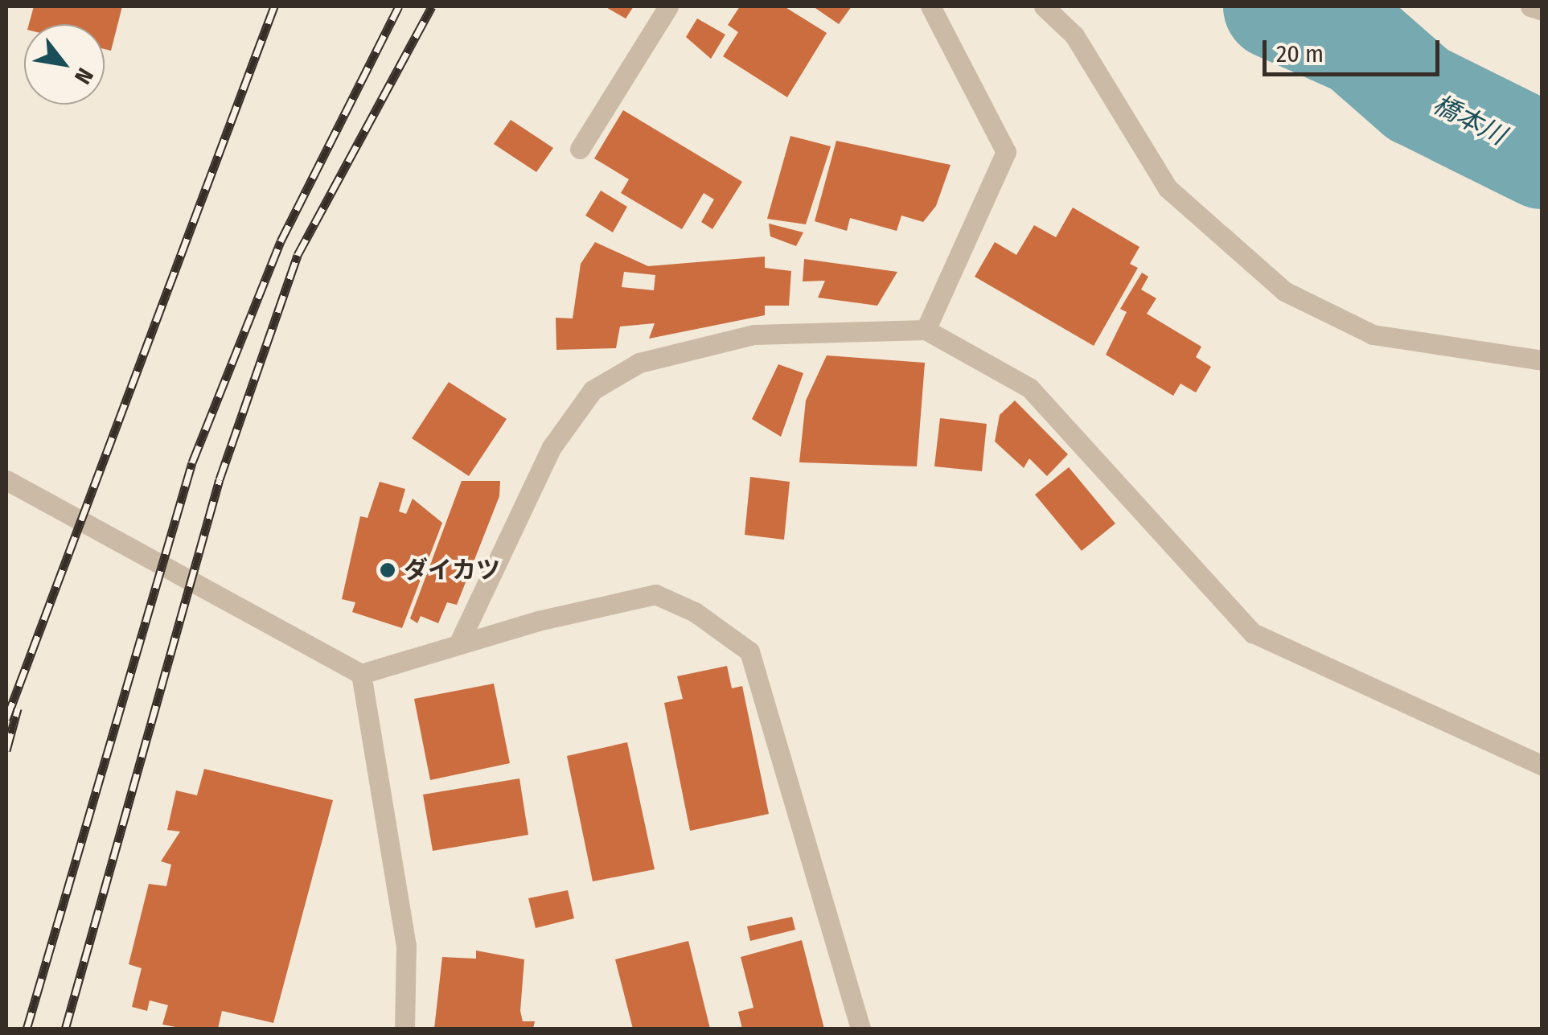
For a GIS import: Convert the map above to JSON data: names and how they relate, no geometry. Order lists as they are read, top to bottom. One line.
{"water":["橋本川"],"places":["ダイカツ"],"scale_bar":"20 m","north":"bottom right"}
